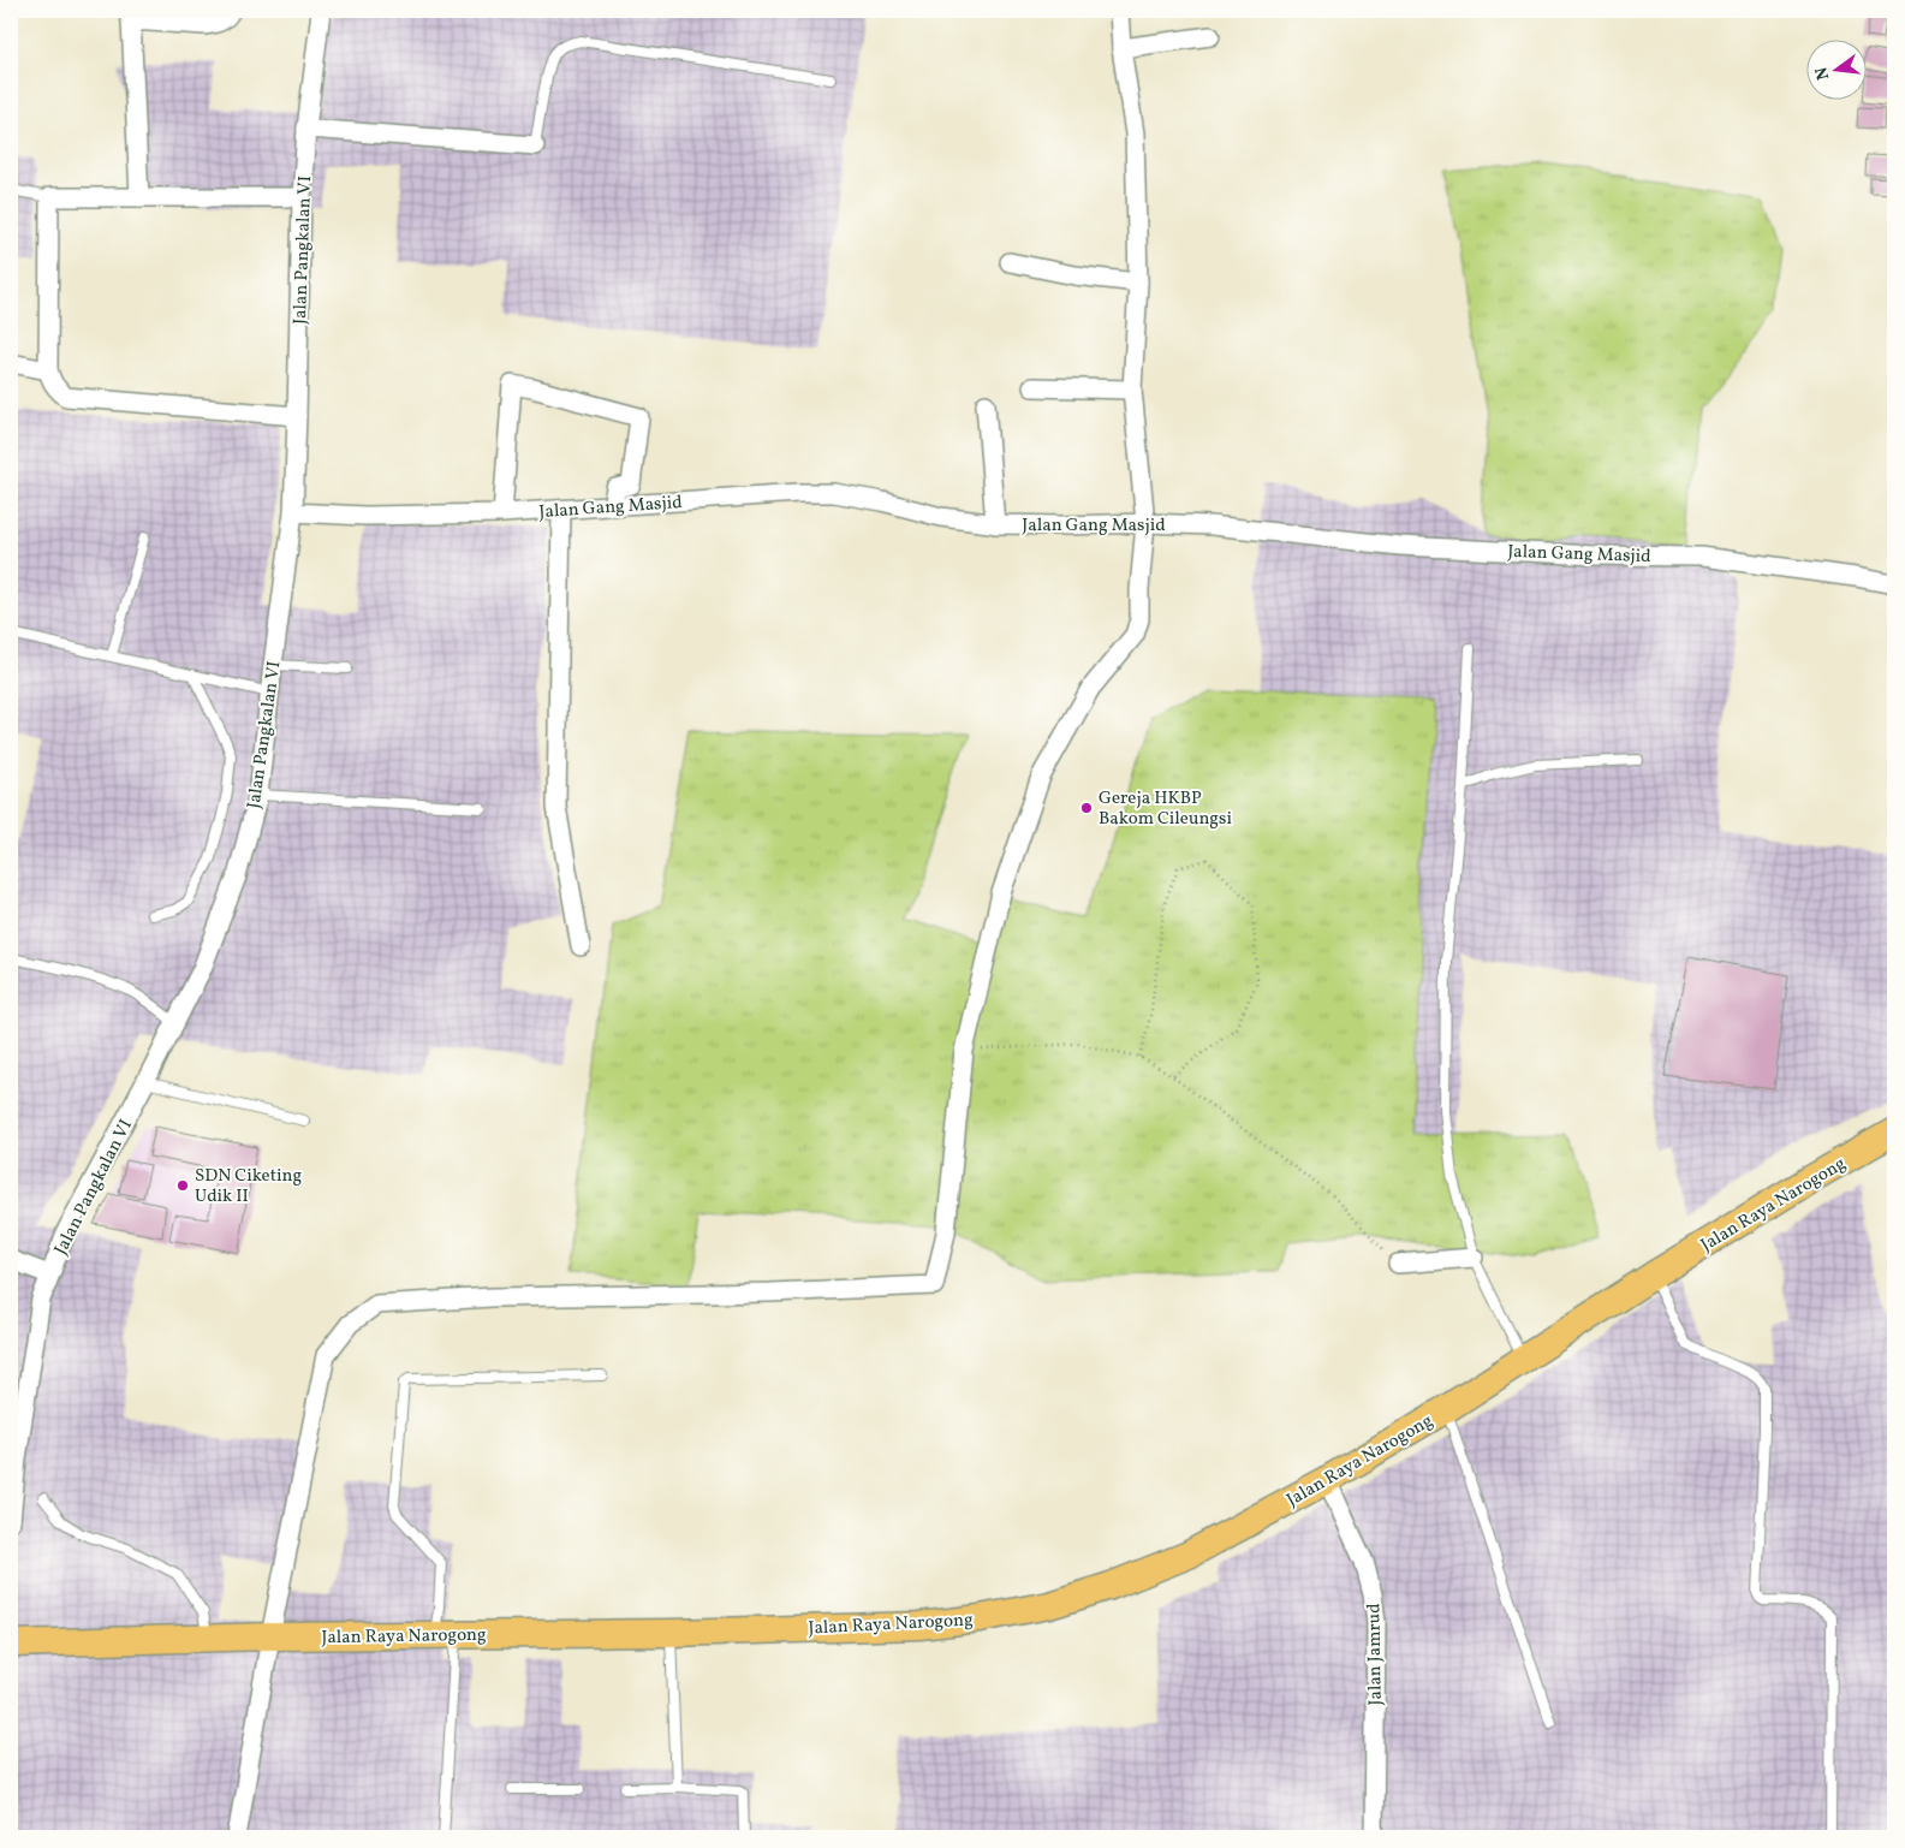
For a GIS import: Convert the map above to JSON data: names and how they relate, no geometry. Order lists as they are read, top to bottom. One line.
{"streets":{"main road":["Jalan Raya Narogong"],"street":["Jalan Pangkalan VI","Jalan Gang Masjid","Jalan Jamrud"]},"crossings":[["Jalan Pangkalan VI","Jalan Gang Masjid"],["Jalan Raya Narogong","Jalan Jamrud"]],"places":["Gereja HKBP Bakom Cileungsi","SDN Ciketing Udik II"],"north":"left"}
